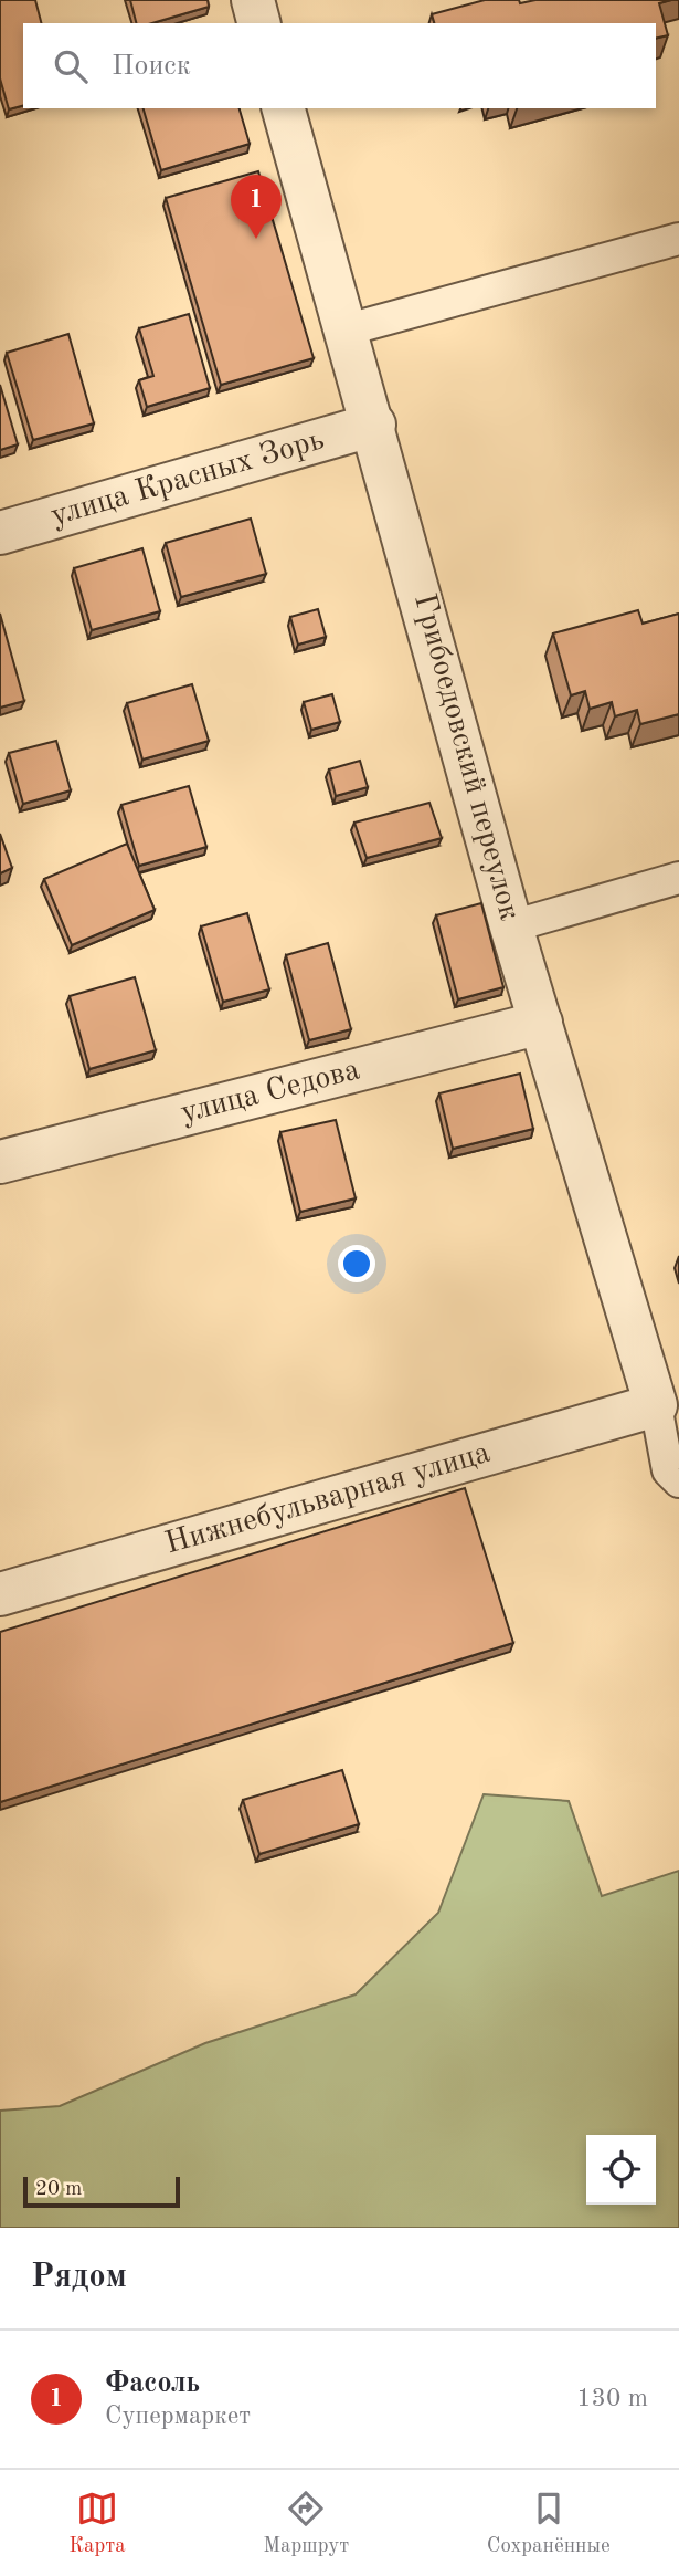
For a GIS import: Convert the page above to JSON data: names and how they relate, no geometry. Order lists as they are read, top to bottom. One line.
{"streets":{"street":["улица Красных Зорь","Грибоедовский переулок","улица Седова","Нижнебульварная улица"]},"crossings":[["улица Красных Зорь","Грибоедовский переулок"],["Грибоедовский переулок","улица Седова"],["Грибоедовский переулок","Нижнебульварная улица"]],"scale_bar":"20 m","page":{"search":"Поиск","pins":"1","scale":"20 m","heading":"Рядом","list":[{"mark":"1","name":"Фасоль","note":"Супермаркет","value":"130 m"}],"nav":["Карта","Маршрут","Сохранённые"]}}
